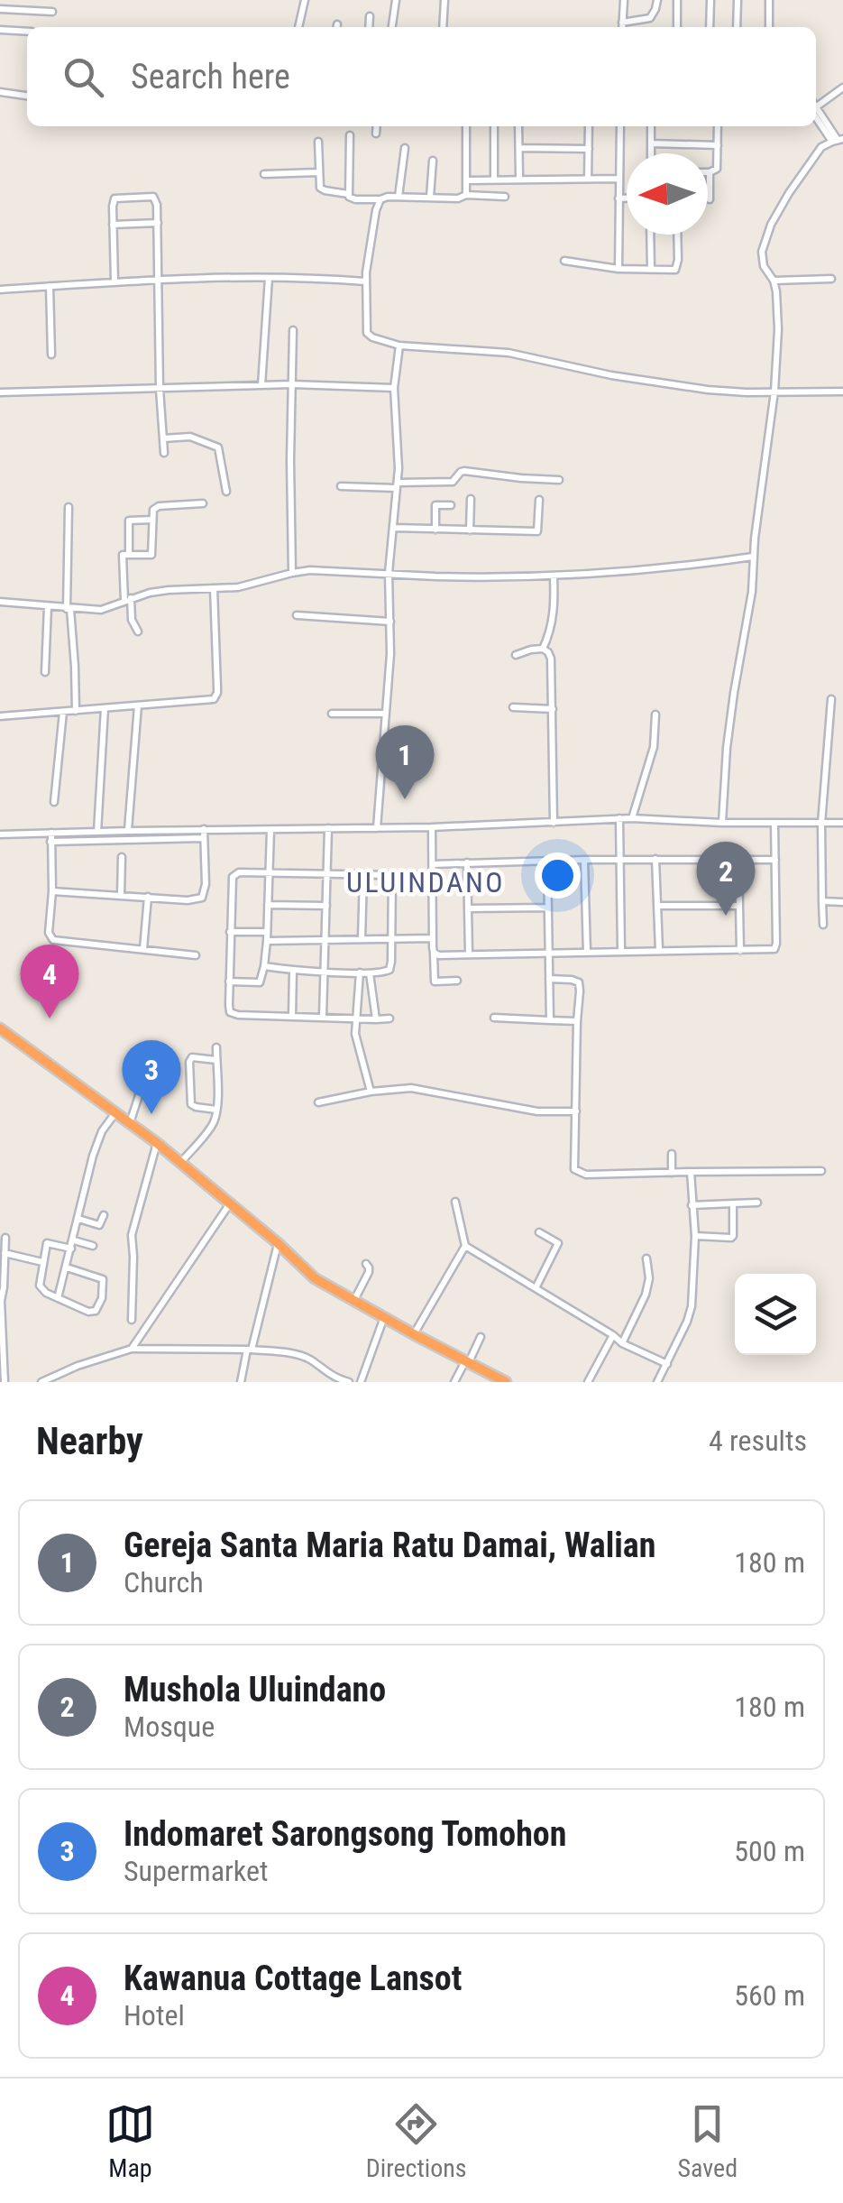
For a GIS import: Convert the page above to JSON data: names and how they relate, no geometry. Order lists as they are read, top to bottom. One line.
{"districts":["ULUINDANO"],"north":"left","page":{"search":"Search here","pins":["1","2","4","3"],"heading":["Nearby","4 results"],"list":[{"mark":"1","name":"Gereja Santa Maria Ratu Damai, Walian","note":"Church","value":"180 m"},{"mark":"2","name":"Mushola Uluindano","note":"Mosque","value":"180 m"},{"mark":"3","name":"Indomaret Sarongsong Tomohon","note":"Supermarket","value":"500 m"},{"mark":"4","name":"Kawanua Cottage Lansot","note":"Hotel","value":"560 m"}],"nav":["Map","Directions","Saved"]}}
